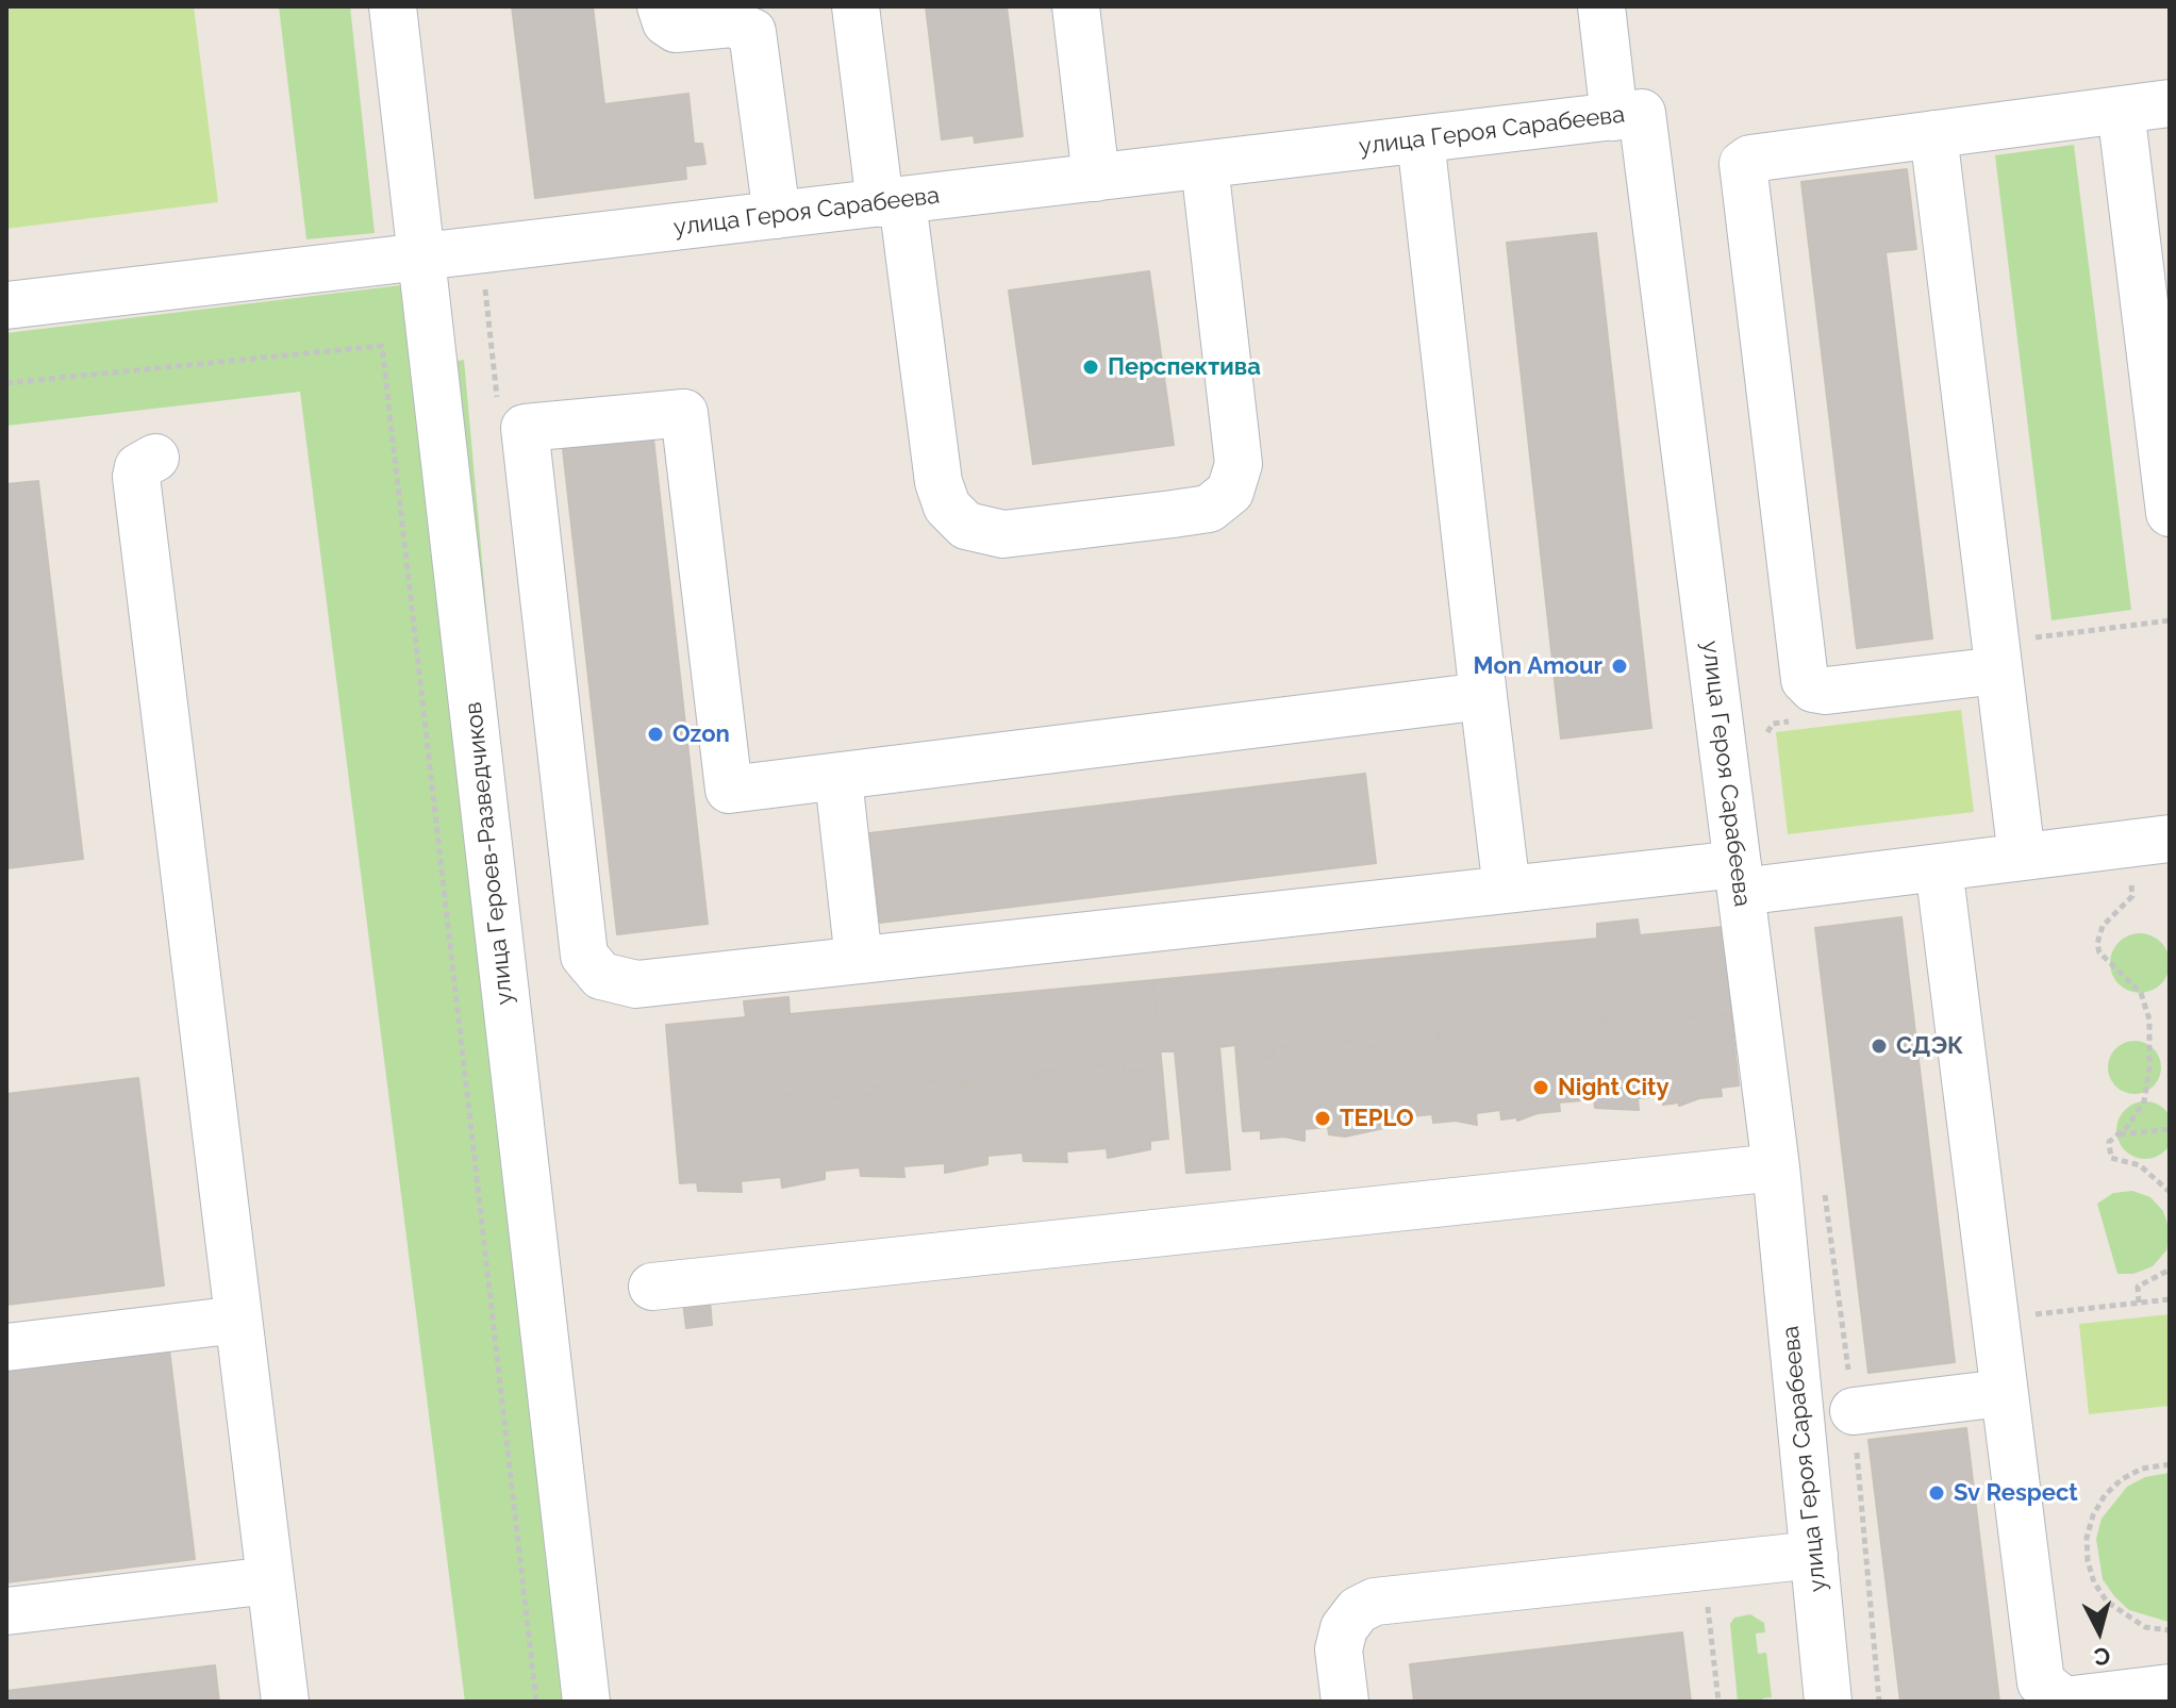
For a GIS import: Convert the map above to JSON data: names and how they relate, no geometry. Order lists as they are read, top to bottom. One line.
{"streets":{"street":["улица Героя Сарабеева","улица Героев-Разведчиков"]},"crossings":[["улица Героя Сарабеева","улица Героев-Разведчиков"]],"places":["Перспектива","Mon Amour","Ozon","СДЭК","Night City","TEPLO","Sv Respect"],"north":"bottom"}
